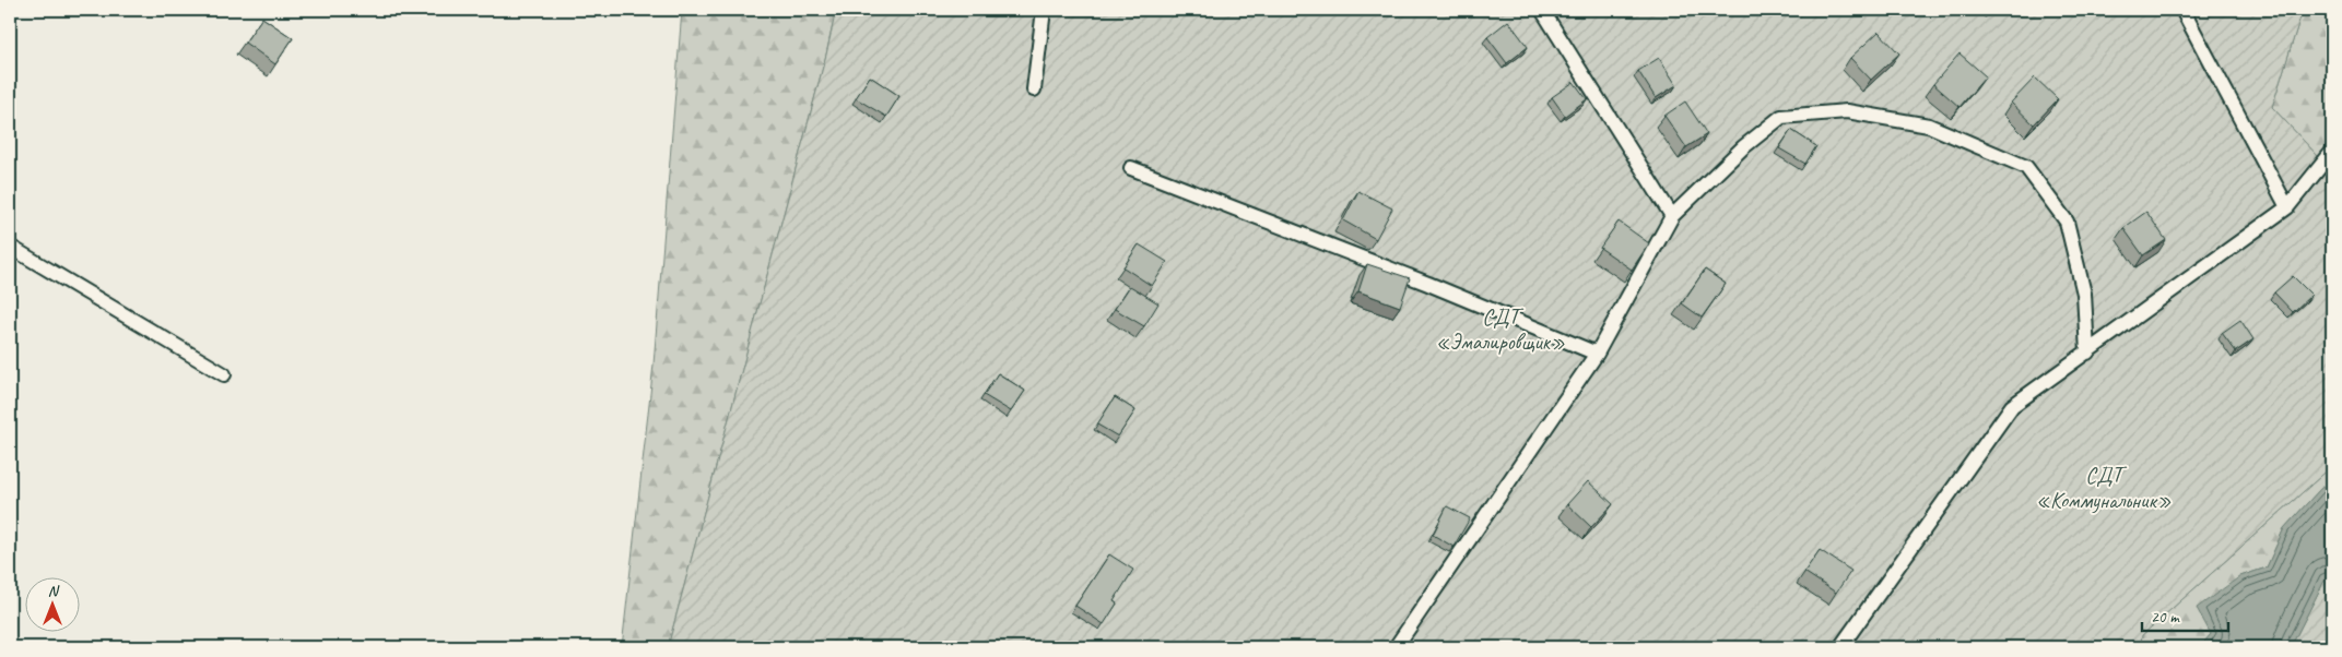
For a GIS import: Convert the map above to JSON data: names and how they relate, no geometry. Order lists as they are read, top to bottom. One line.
{"parks":["СДТ «Эмалировщик»","СДТ «Коммунальник»"],"scale_bar":"20 m","north":"top"}
